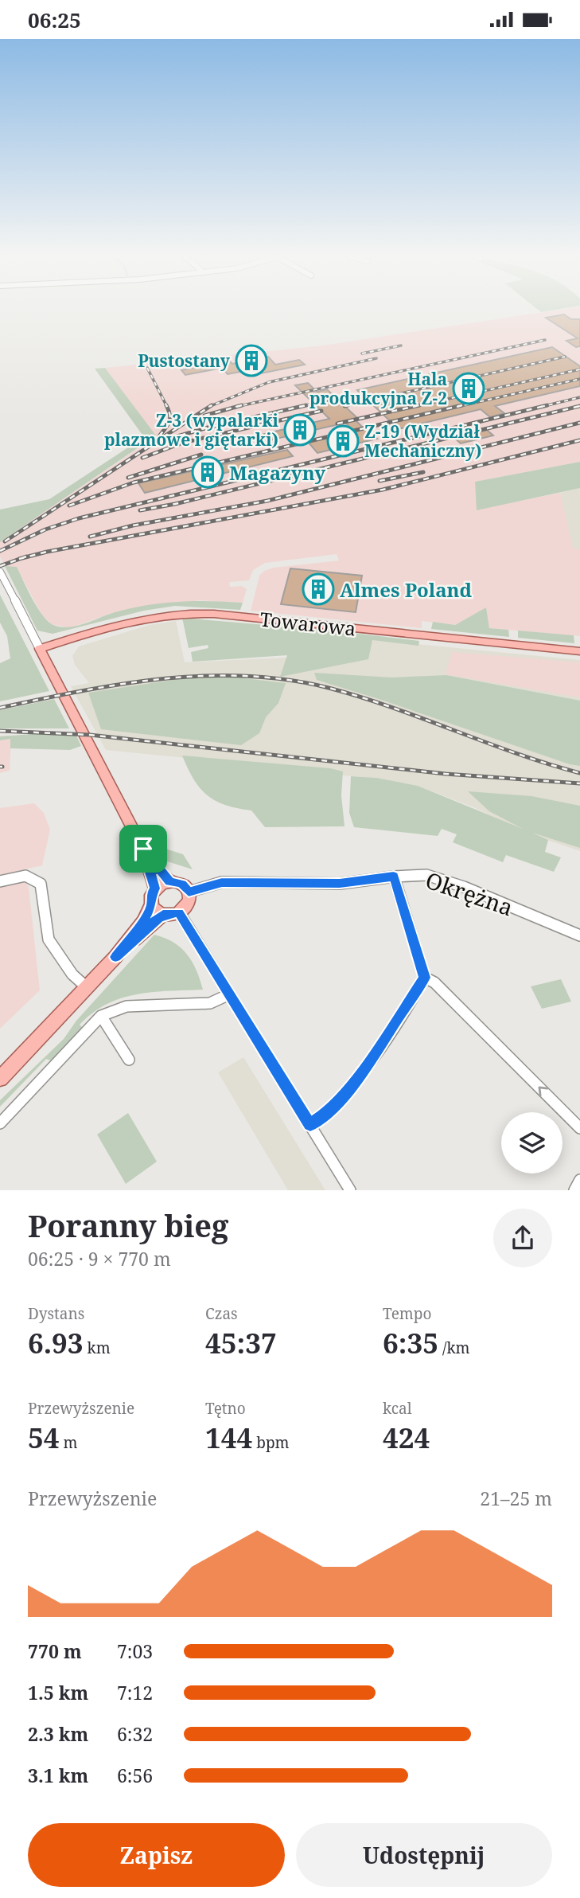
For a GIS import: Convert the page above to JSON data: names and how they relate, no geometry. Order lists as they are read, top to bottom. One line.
{"streets":{"main road":["Towarowa"],"street":["Okrężna"]},"places":{"building":["Pustostany","Hala produkcyjna Z-2","Z-3 (wypalarki plazmowe i giętarki)","Z-19 (Wydział Mechaniczny)","Magazyny","Almes Poland"]},"page":{"status":"06:25","heading":["Poranny bieg","06:25 · 9 × 770 m"],"stats":[["Dystans","6.93 km"],["Czas","45:37"],["Tempo","6:35 /km"],["Przewyższenie","54 m"],["Tętno","144 bpm"],["kcal","424"]],"chart":["Przewyższenie","21–25 m"],"list":[{"name":"770 m","note":"7:03"},{"name":"1.5 km","note":"7:12"},{"name":"2.3 km","note":"6:32"},{"name":"3.1 km","note":"6:56"}],"buttons":["Zapisz","Udostępnij"]}}
